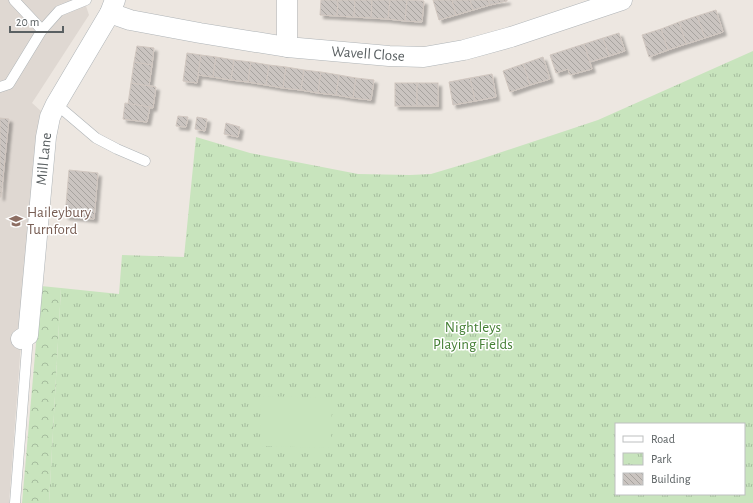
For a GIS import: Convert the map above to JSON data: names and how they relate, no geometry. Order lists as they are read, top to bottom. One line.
{"streets":{"street":["Wavell Close","Mill Lane"]},"crossings":[["Wavell Close","Mill Lane"]],"parks":["Nightleys Playing Fields"],"places":{"school or university":["Haileybury Turnford"]},"legend":["Road","Park","Building"],"scale_bar":"20 m"}
